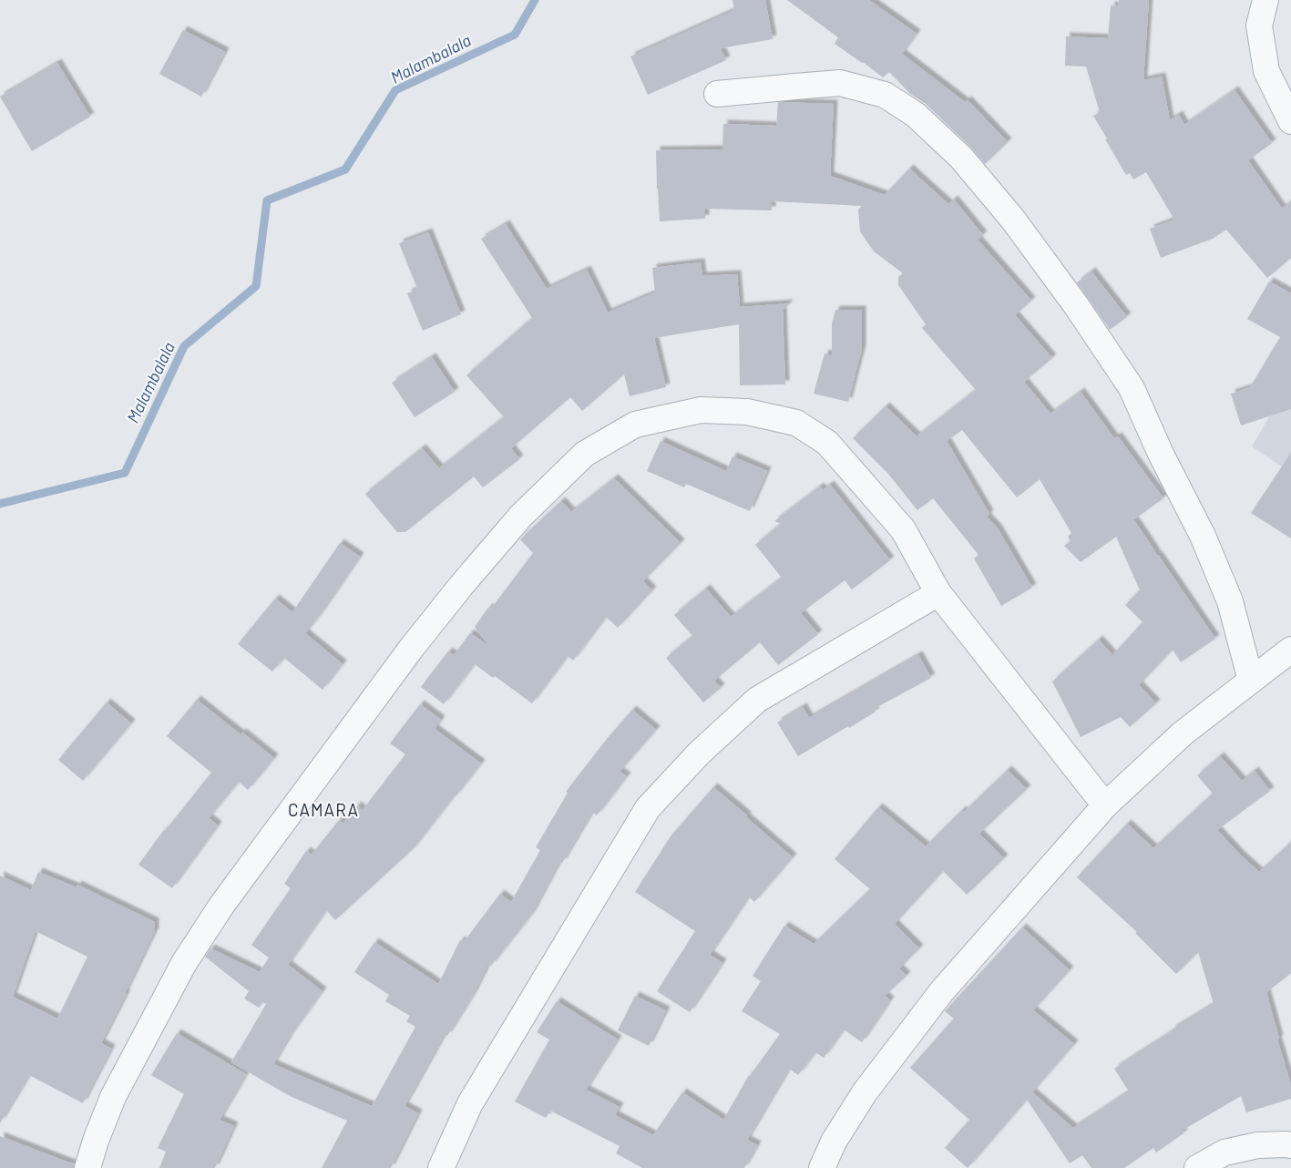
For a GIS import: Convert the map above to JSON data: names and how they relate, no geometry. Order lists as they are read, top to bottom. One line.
{"districts":["CAMARA"],"water":["Malambalala"]}
